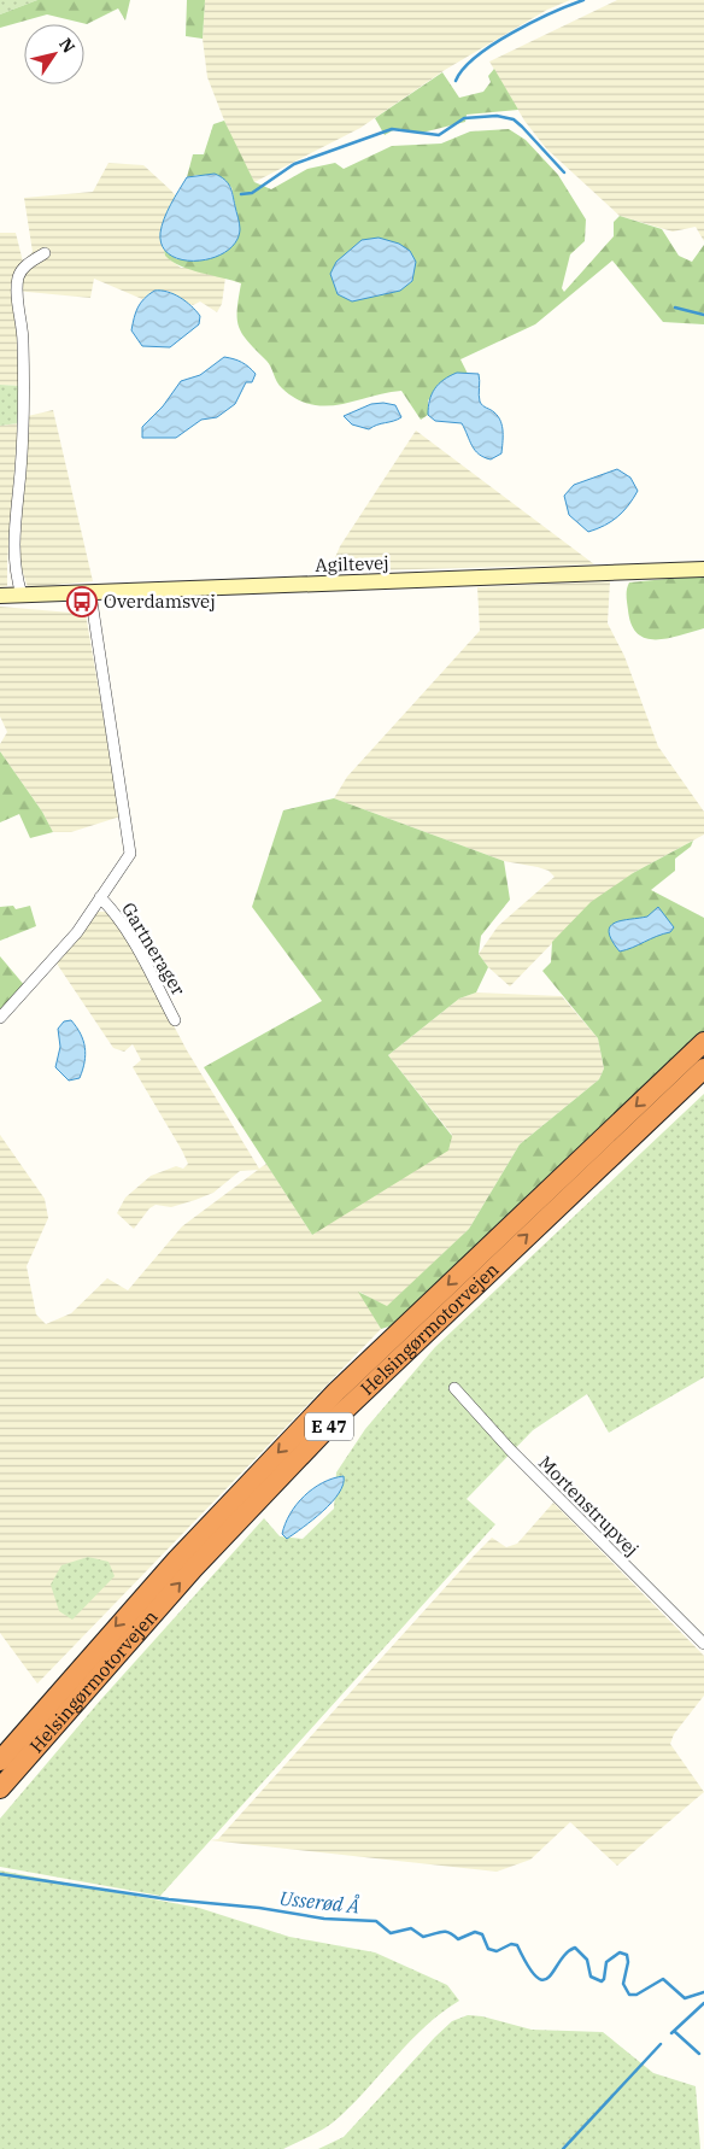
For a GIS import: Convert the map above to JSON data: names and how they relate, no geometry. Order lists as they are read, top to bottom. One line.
{"streets":{"highway":["Helsingørmotorvejen","E 47"],"street":["Agiltevej","Gartnerager","Mortenstrupvej"]},"water":["Usserød Å"],"places":{"bus stop":["Overdamsvej"]},"north":"top right"}
